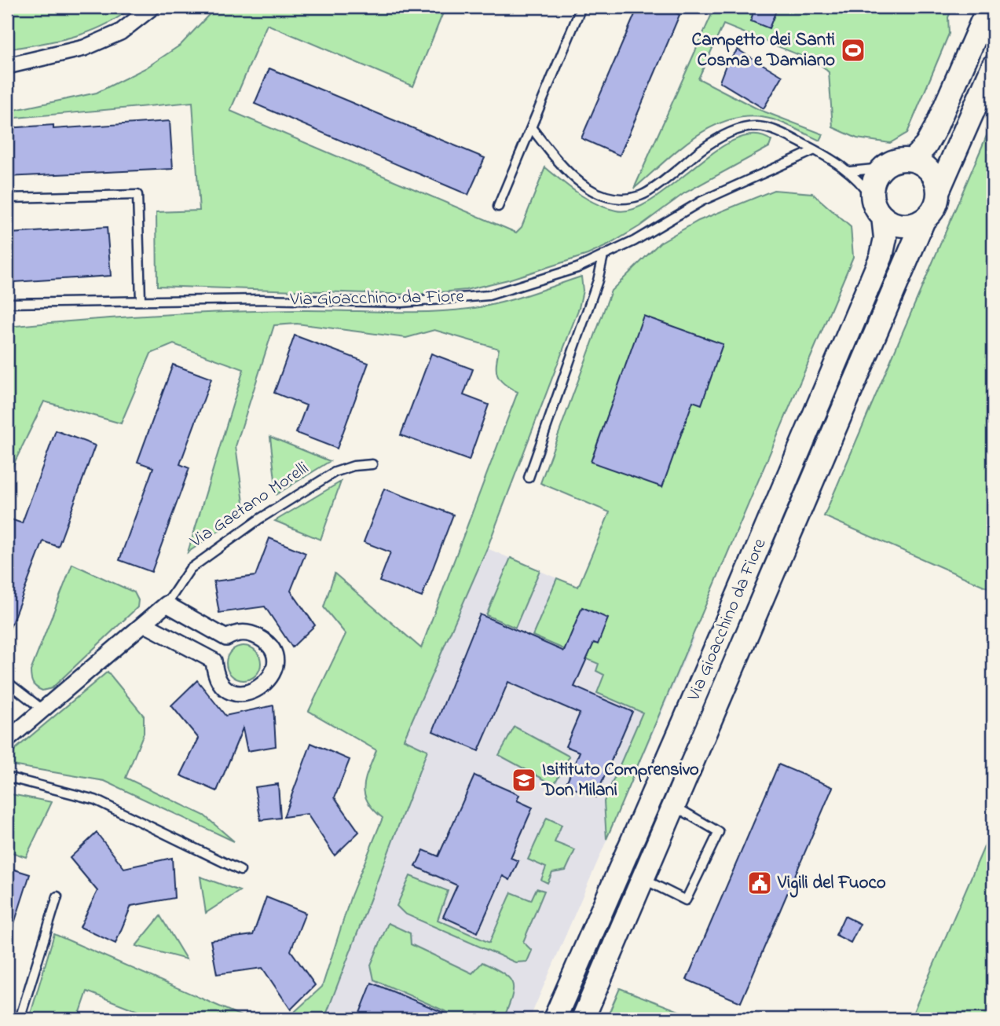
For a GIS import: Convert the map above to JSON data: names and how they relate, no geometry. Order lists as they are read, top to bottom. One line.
{"streets":{"street":["Via Gioacchino da Fiore","Via Gaetano Morelli"]},"places":{"sports":["Campetto dei Santi Cosma e Damiano"],"school or university":["Isitituto Comprensivo Don Milani"],"public building":["Vigili del Fuoco"]}}
